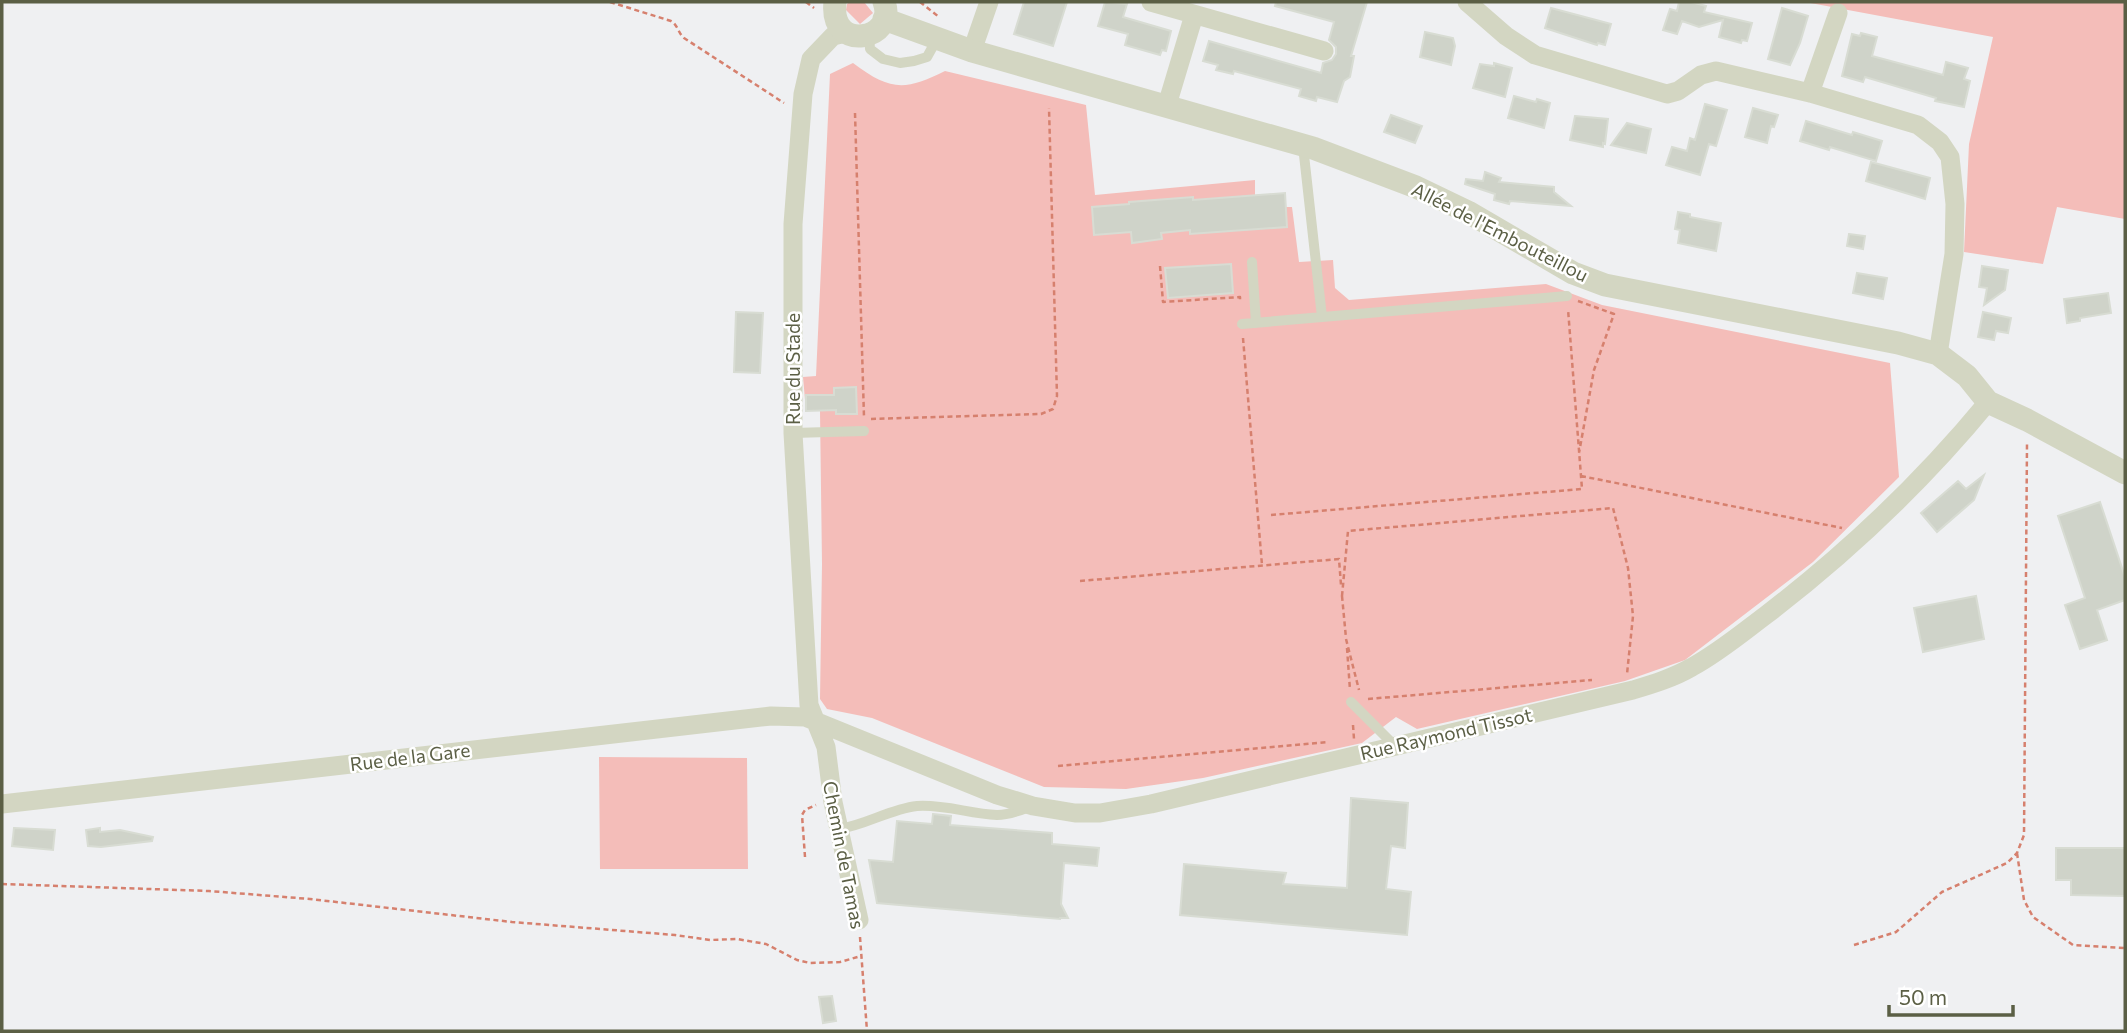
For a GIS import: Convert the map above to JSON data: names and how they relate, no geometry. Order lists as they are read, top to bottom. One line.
{"streets":{"street":["Allée de l'Embouteillou","Rue du Stade","Rue Raymond Tissot","Rue de la Gare","Chemin de Tamas"]},"crossings":[["Allée de l'Embouteillou","Rue du Stade"],["Allée de l'Embouteillou","Rue Raymond Tissot"],["Rue du Stade","Rue Raymond Tissot"],["Rue du Stade","Rue de la Gare"],["Rue du Stade","Chemin de Tamas"],["Rue Raymond Tissot","Rue de la Gare"],["Rue Raymond Tissot","Chemin de Tamas"],["Rue de la Gare","Chemin de Tamas"]],"scale_bar":"50 m"}
